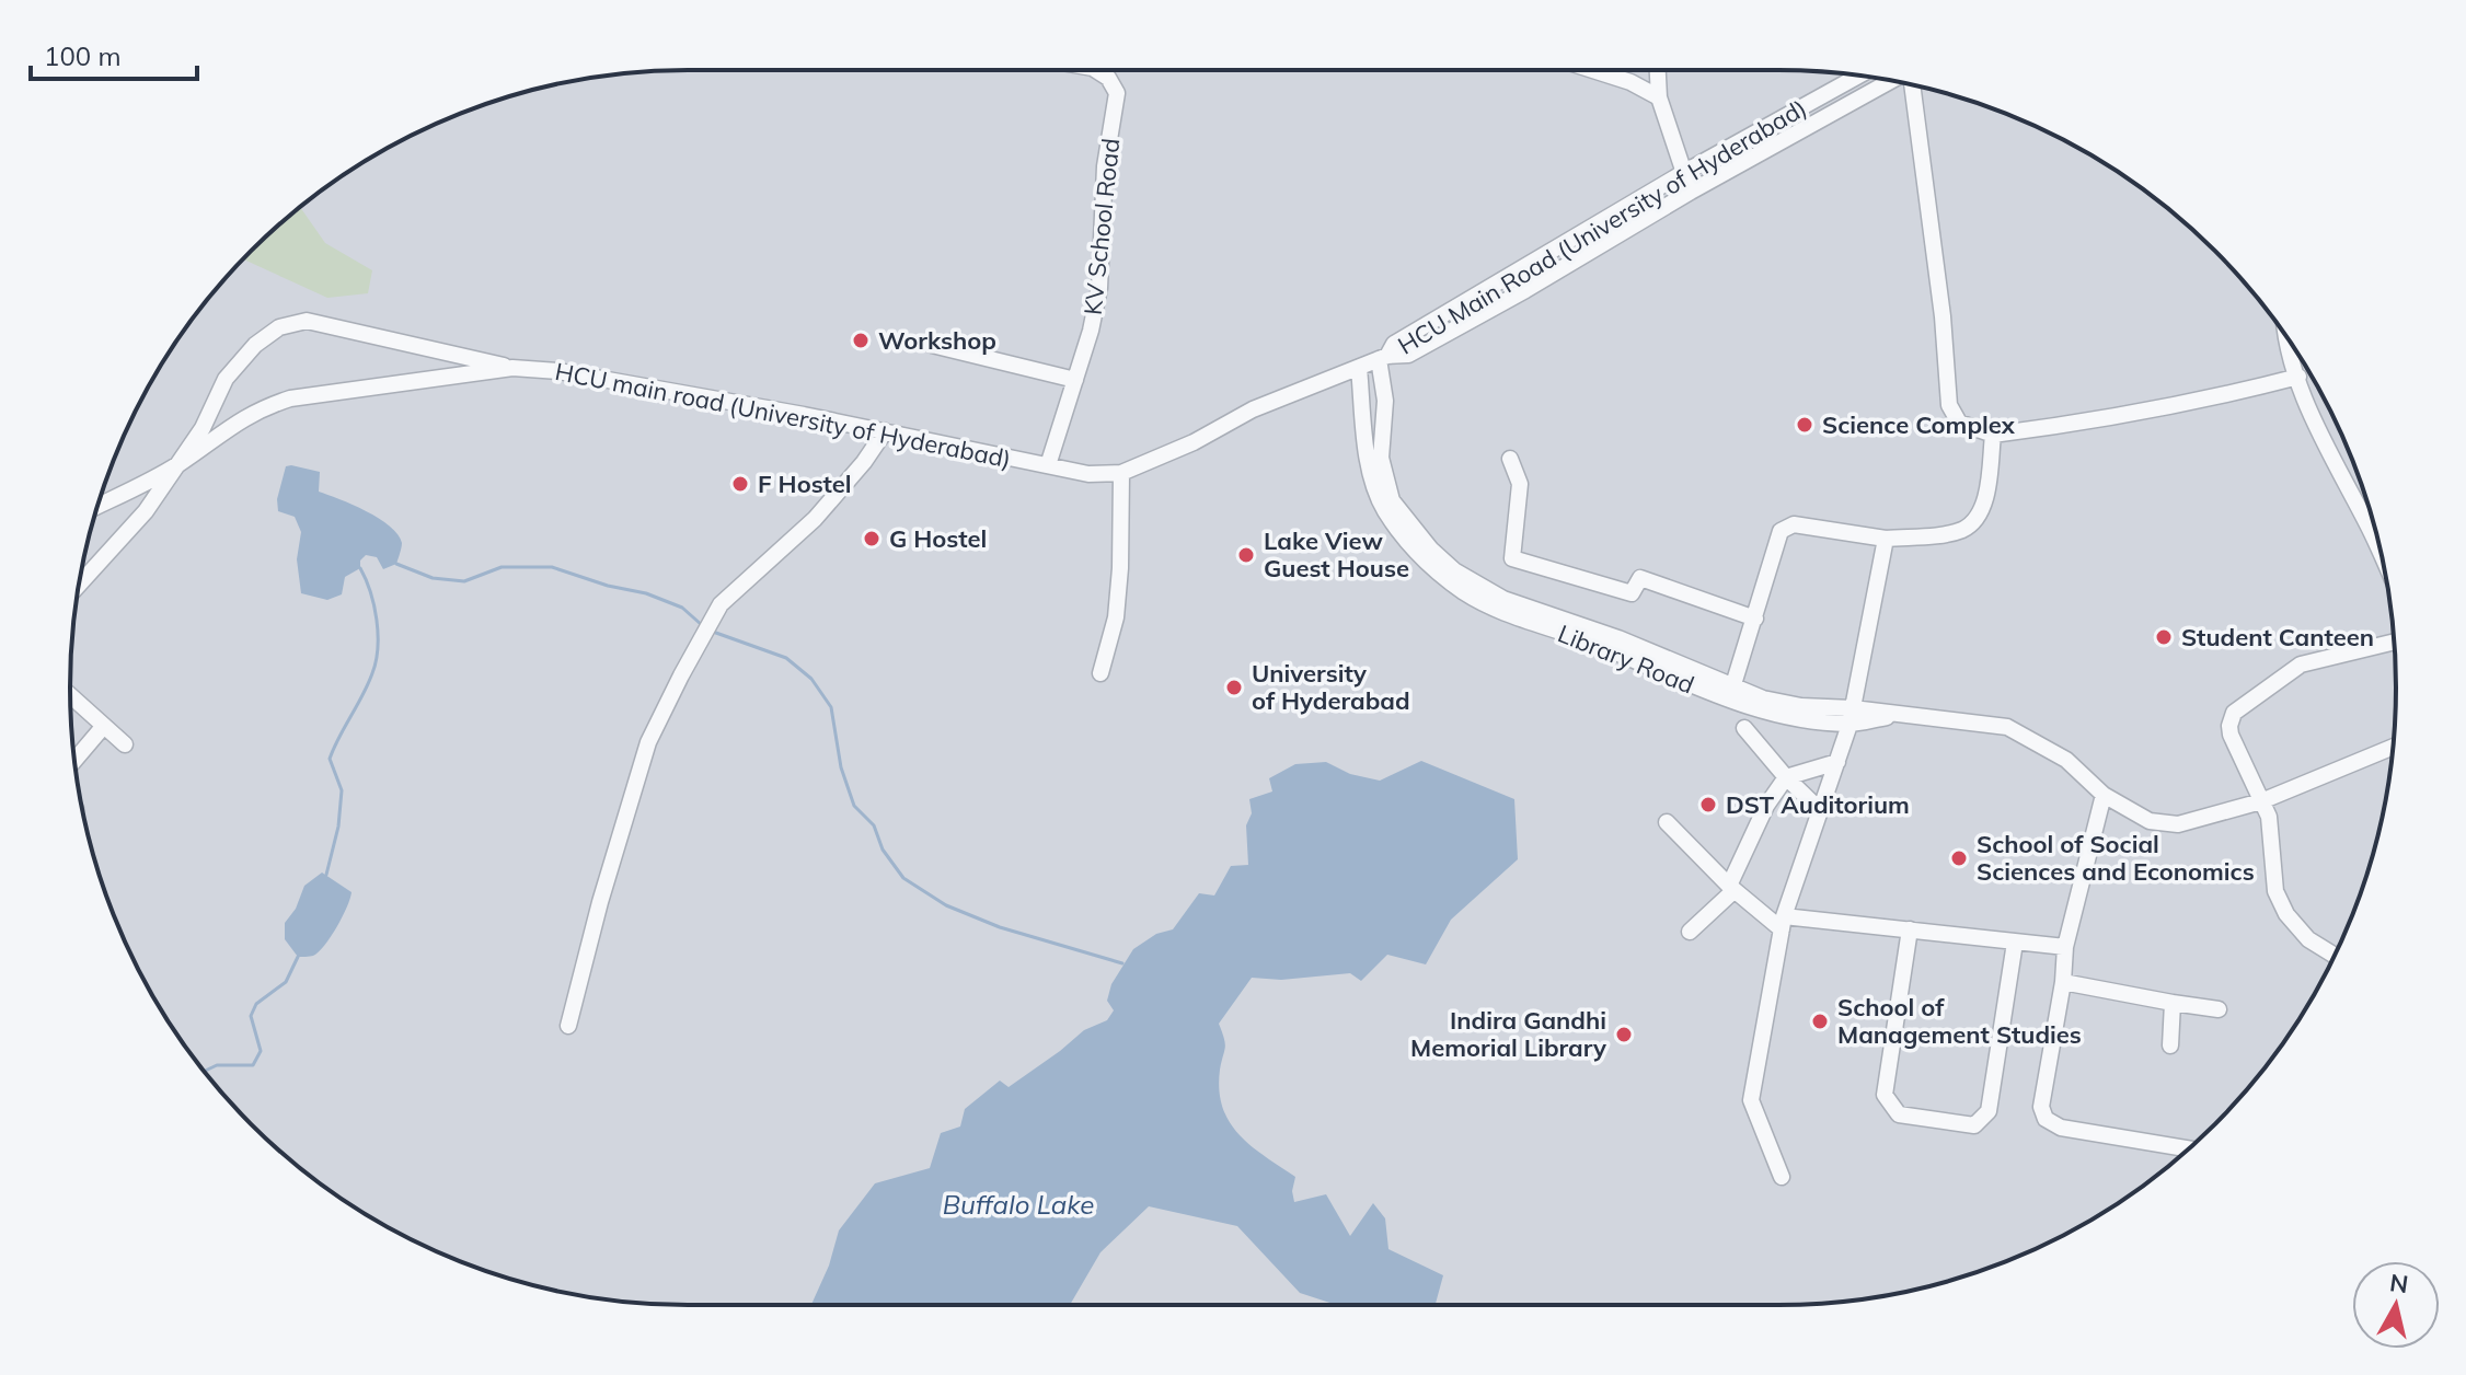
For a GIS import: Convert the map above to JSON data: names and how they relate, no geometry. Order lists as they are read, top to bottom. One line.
{"streets":{"street":["KV School Road","HCU Main Road (University of Hyderabad)","HCU main road (University of Hyderabad)","Library Road"]},"crossings":[["KV School Road","HCU main road (University of Hyderabad)"],["HCU Main Road (University of Hyderabad)","HCU main road (University of Hyderabad)"],["HCU main road (University of Hyderabad)","Library Road"]],"water":["Buffalo Lake"],"places":["Workshop","Science Complex","F Hostel","G Hostel","Lake View Guest House","Student Canteen","University of Hyderabad","DST Auditorium","School of Social Sciences and Economics","School of Management Studies","Indira Gandhi Memorial Library"],"scale_bar":"100 m","north":"top"}
